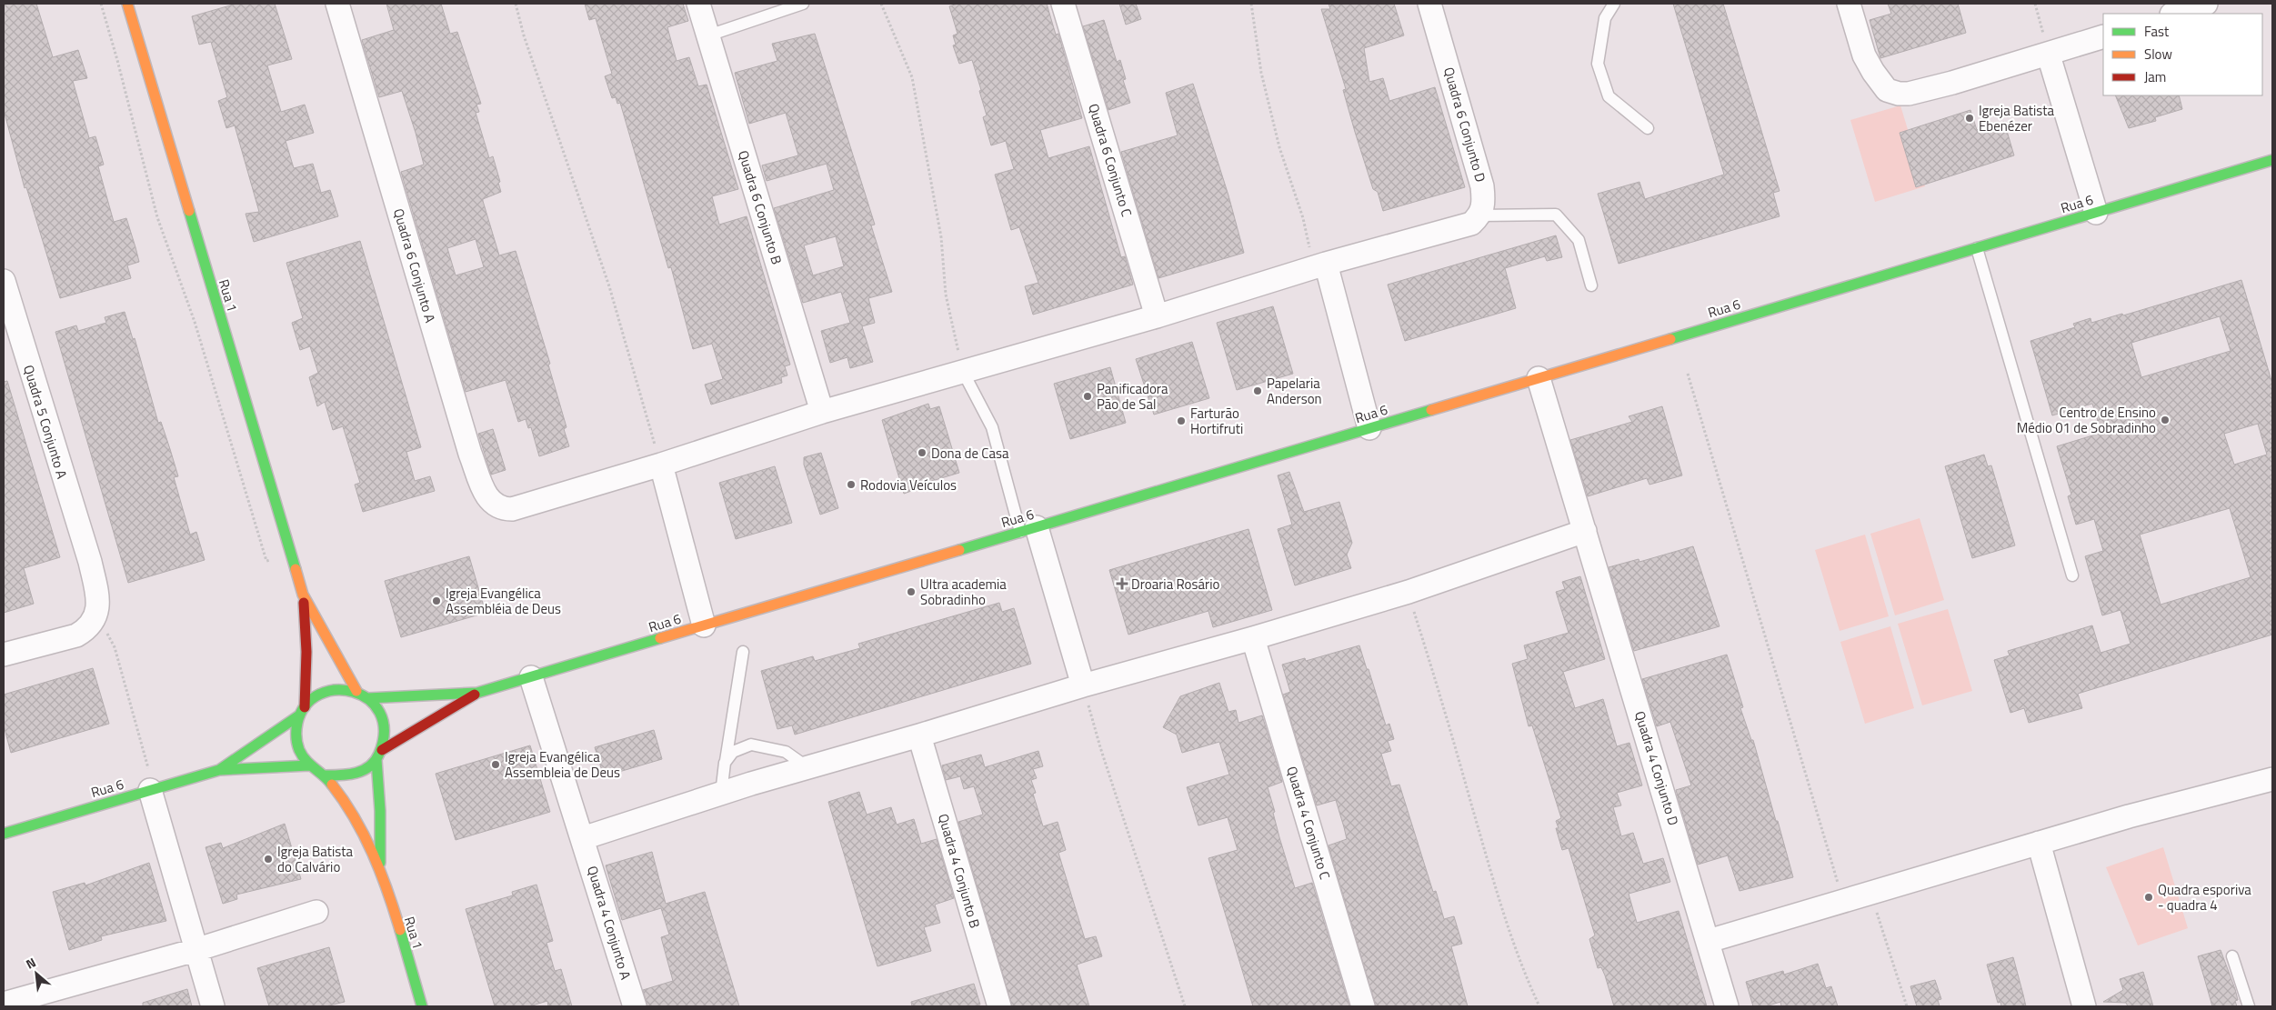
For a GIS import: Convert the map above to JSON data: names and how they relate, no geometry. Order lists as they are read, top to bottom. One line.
{"streets":{"street":["Quadra 6 Conjunto D","Quadra 6 Conjunto C","Rua 6","Quadra 6 Conjunto B","Quadra 6 Conjunto A","Rua 1","Quadra 5 Conjunto A","Quadra 4 Conjunto D","Quadra 4 Conjunto C","Quadra 4 Conjunto B","Quadra 4 Conjunto A"]},"crossings":[["Rua 6","Quadra 4 Conjunto D"],["Rua 6","Quadra 4 Conjunto A"]],"places":{"other":["Igreja Batista Ebenézer","Papelaria Anderson","Panificadora Pão de Sal","Centro de Ensino Médio 01 de Sobradinho","Farturão Hortifruti","Dona de Casa","Rodovia Veículos","Ultra academia Sobradinho","Igreja Evangélica Assembléia de Deus","Igreja Evangélica Assembleia de Deus","Igreja Batista do Calvário","Quadra esporiva - quadra 4"],"health":["Droaria Rosário"]},"legend":["Fast","Slow","Jam"],"north":"top left"}
